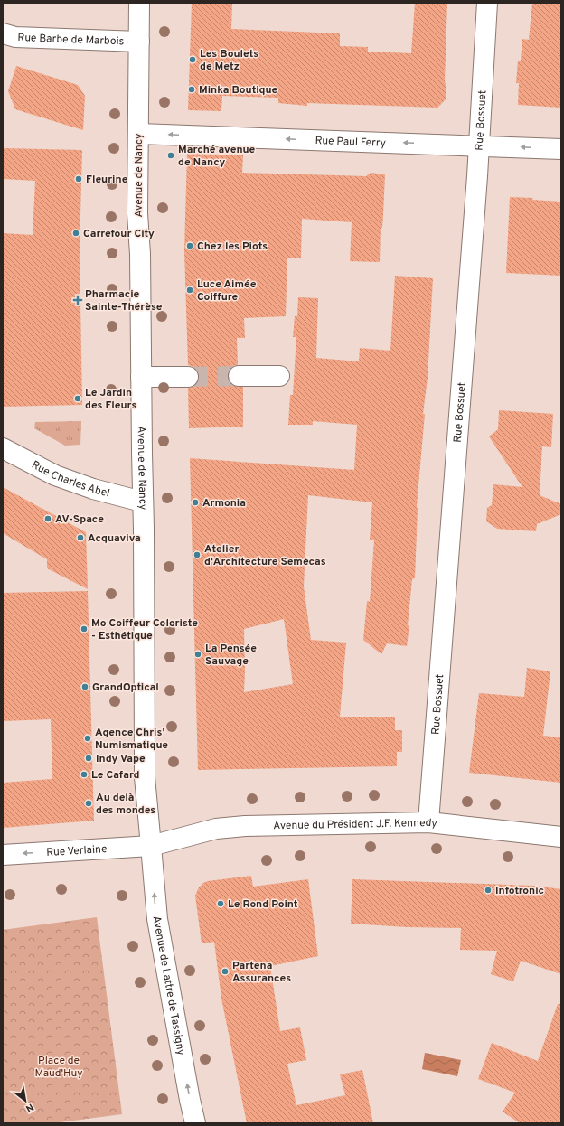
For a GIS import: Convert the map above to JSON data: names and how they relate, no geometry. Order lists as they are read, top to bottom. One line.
{"streets":{"street":["Rue Barbe de Marbois","Rue Bossuet","Rue Paul Ferry","Avenue de Nancy","Rue Charles Abel","Avenue du Président J.F. Kennedy","Rue Verlaine","Avenue de Lattre de Tassigny"]},"crossings":[["Rue Barbe de Marbois","Avenue de Nancy"],["Rue Bossuet","Rue Paul Ferry"],["Rue Bossuet","Avenue du Président J.F. Kennedy"],["Rue Paul Ferry","Avenue de Nancy"],["Avenue de Nancy","Rue Charles Abel"],["Avenue de Nancy","Avenue du Président J.F. Kennedy"],["Avenue de Nancy","Rue Verlaine"],["Avenue de Nancy","Avenue de Lattre de Tassigny"],["Avenue du Président J.F. Kennedy","Rue Verlaine"],["Avenue du Président J.F. Kennedy","Avenue de Lattre de Tassigny"],["Rue Verlaine","Avenue de Lattre de Tassigny"]],"one_way":["Rue Paul Ferry","Rue Verlaine","Avenue de Lattre de Tassigny"],"parks":["Place de Maud'Huy"],"places":{"other":["Les Boulets de Metz","Minka Boutique","Marché avenue de Nancy","Fleurine","Carrefour City","Chez les Piots","Luce Aimée Coiffure","Le Jardin des Fleurs","Armonia","AV-Space","Acquaviva","Atelier d'Architecture Semécas","Mo Coiffeur Coloriste - Esthétique","La Pensée Sauvage","GrandOptical","Agence Chris' Numismatique","Indy Vape","Le Cafard","Au delà des mondes","Infotronic","Le Rond Point","Partena Assurances"],"health":["Pharmacie Sainte-Thérèse"]},"north":"bottom right"}
